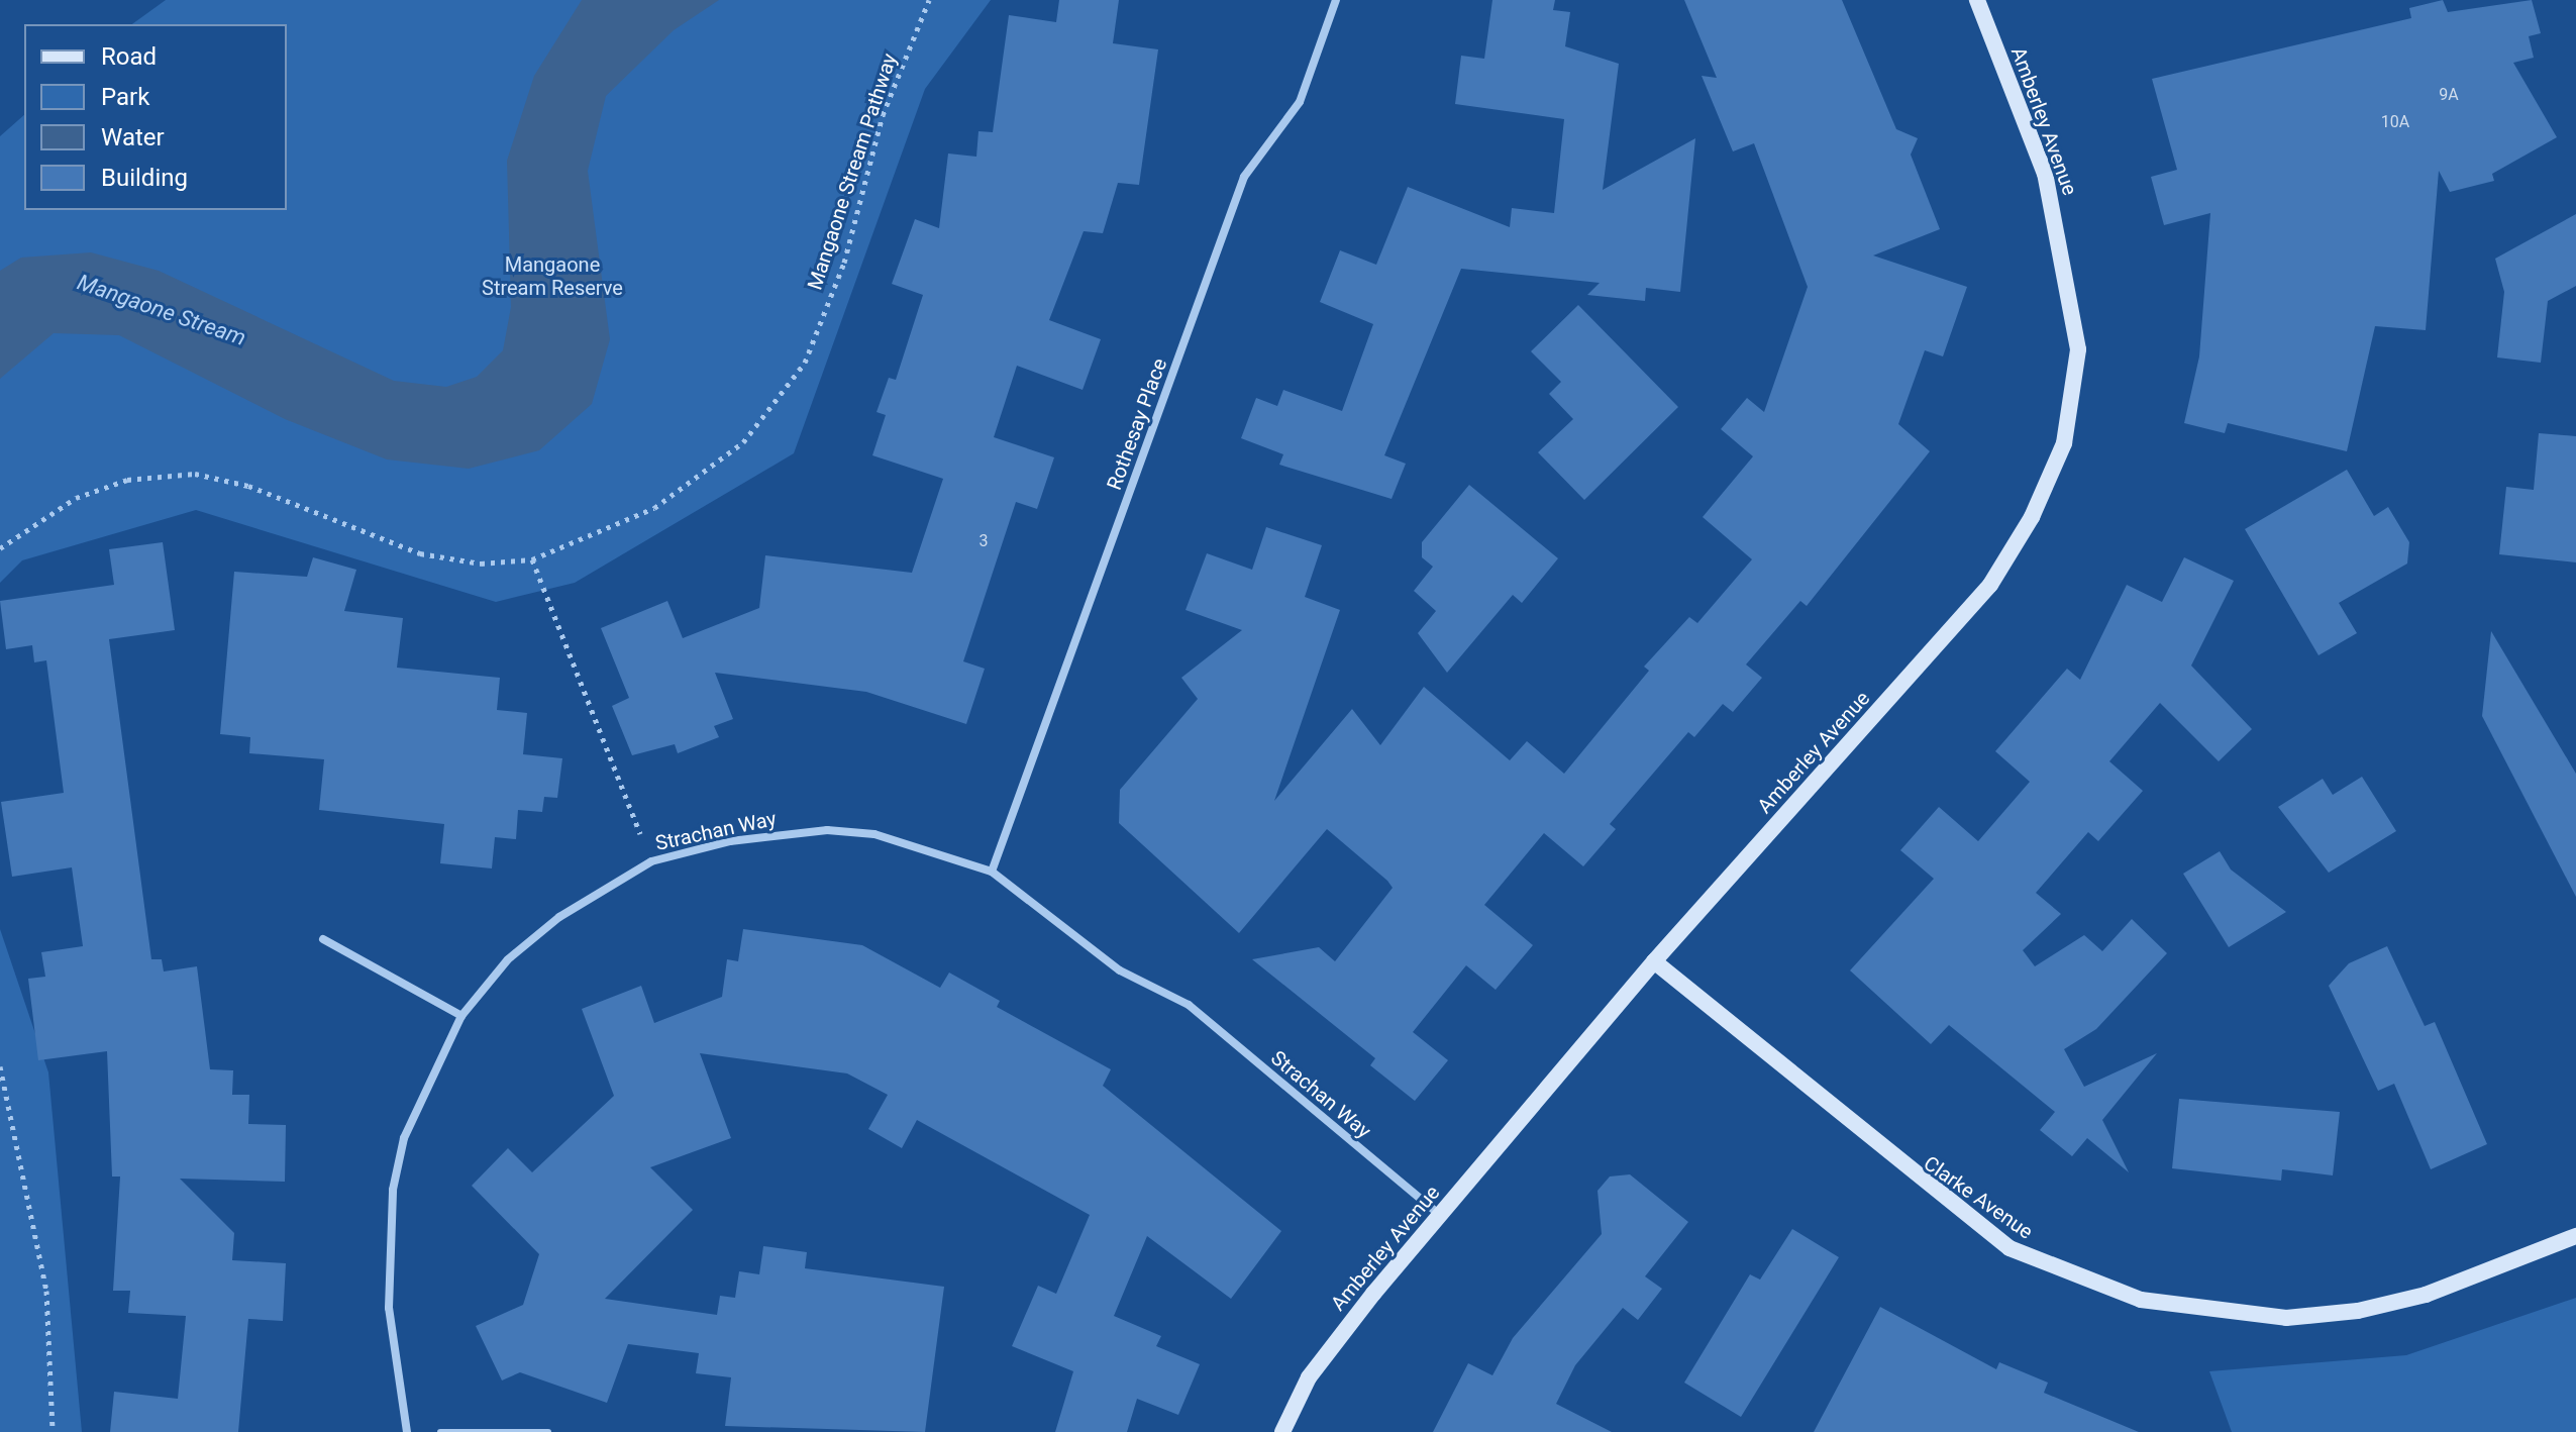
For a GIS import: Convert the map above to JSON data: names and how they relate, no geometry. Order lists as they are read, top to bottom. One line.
{"streets":{"street":["Amberley Avenue","Rothesay Place","Strachan Way","Clarke Avenue"],"path":["Mangaone Stream Pathway"]},"crossings":[["Amberley Avenue","Strachan Way"],["Amberley Avenue","Clarke Avenue"],["Rothesay Place","Strachan Way"]],"water":["Mangaone Stream"],"parks":["Mangaone Stream Reserve"],"house_numbers":["9A","10A","3"],"legend":["Road","Park","Water","Building"]}
